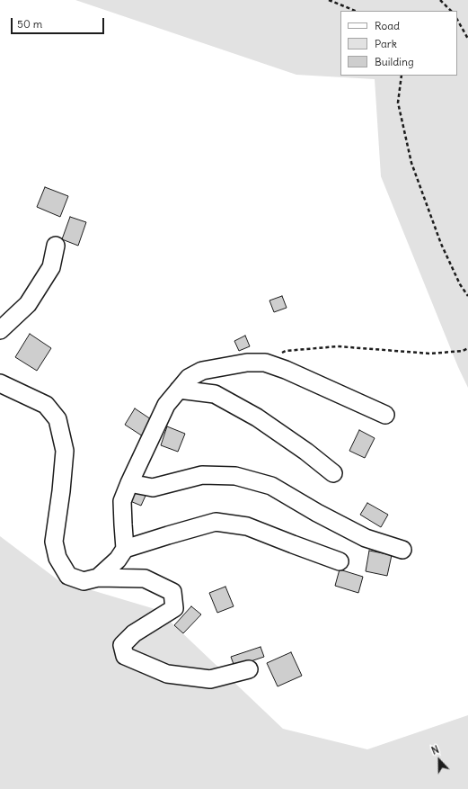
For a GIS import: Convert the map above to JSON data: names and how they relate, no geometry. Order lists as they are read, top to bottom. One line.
{"legend":["Road","Park","Building"],"scale_bar":"50 m","north":"top"}
